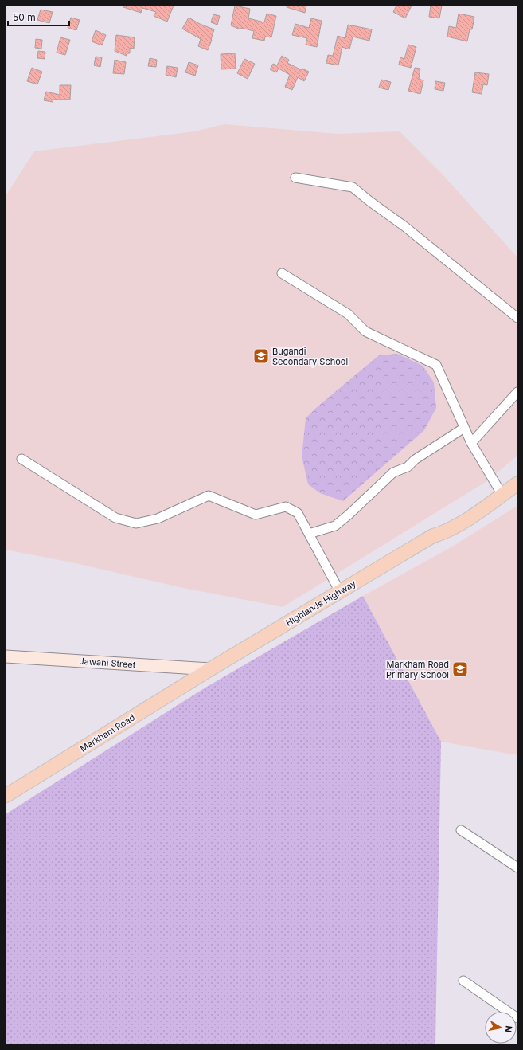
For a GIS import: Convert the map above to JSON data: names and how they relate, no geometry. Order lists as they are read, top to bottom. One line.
{"streets":{"main road":["Highlands Highway","Markham Road"],"street":["Jawani Street"]},"crossings":[["Highlands Highway","Jawani Street"],["Highlands Highway","Markham Road"],["Jawani Street","Markham Road"]],"places":{"school or university":["Bugandi Secondary School","Markham Road Primary School"]},"scale_bar":"50 m","north":"right"}
